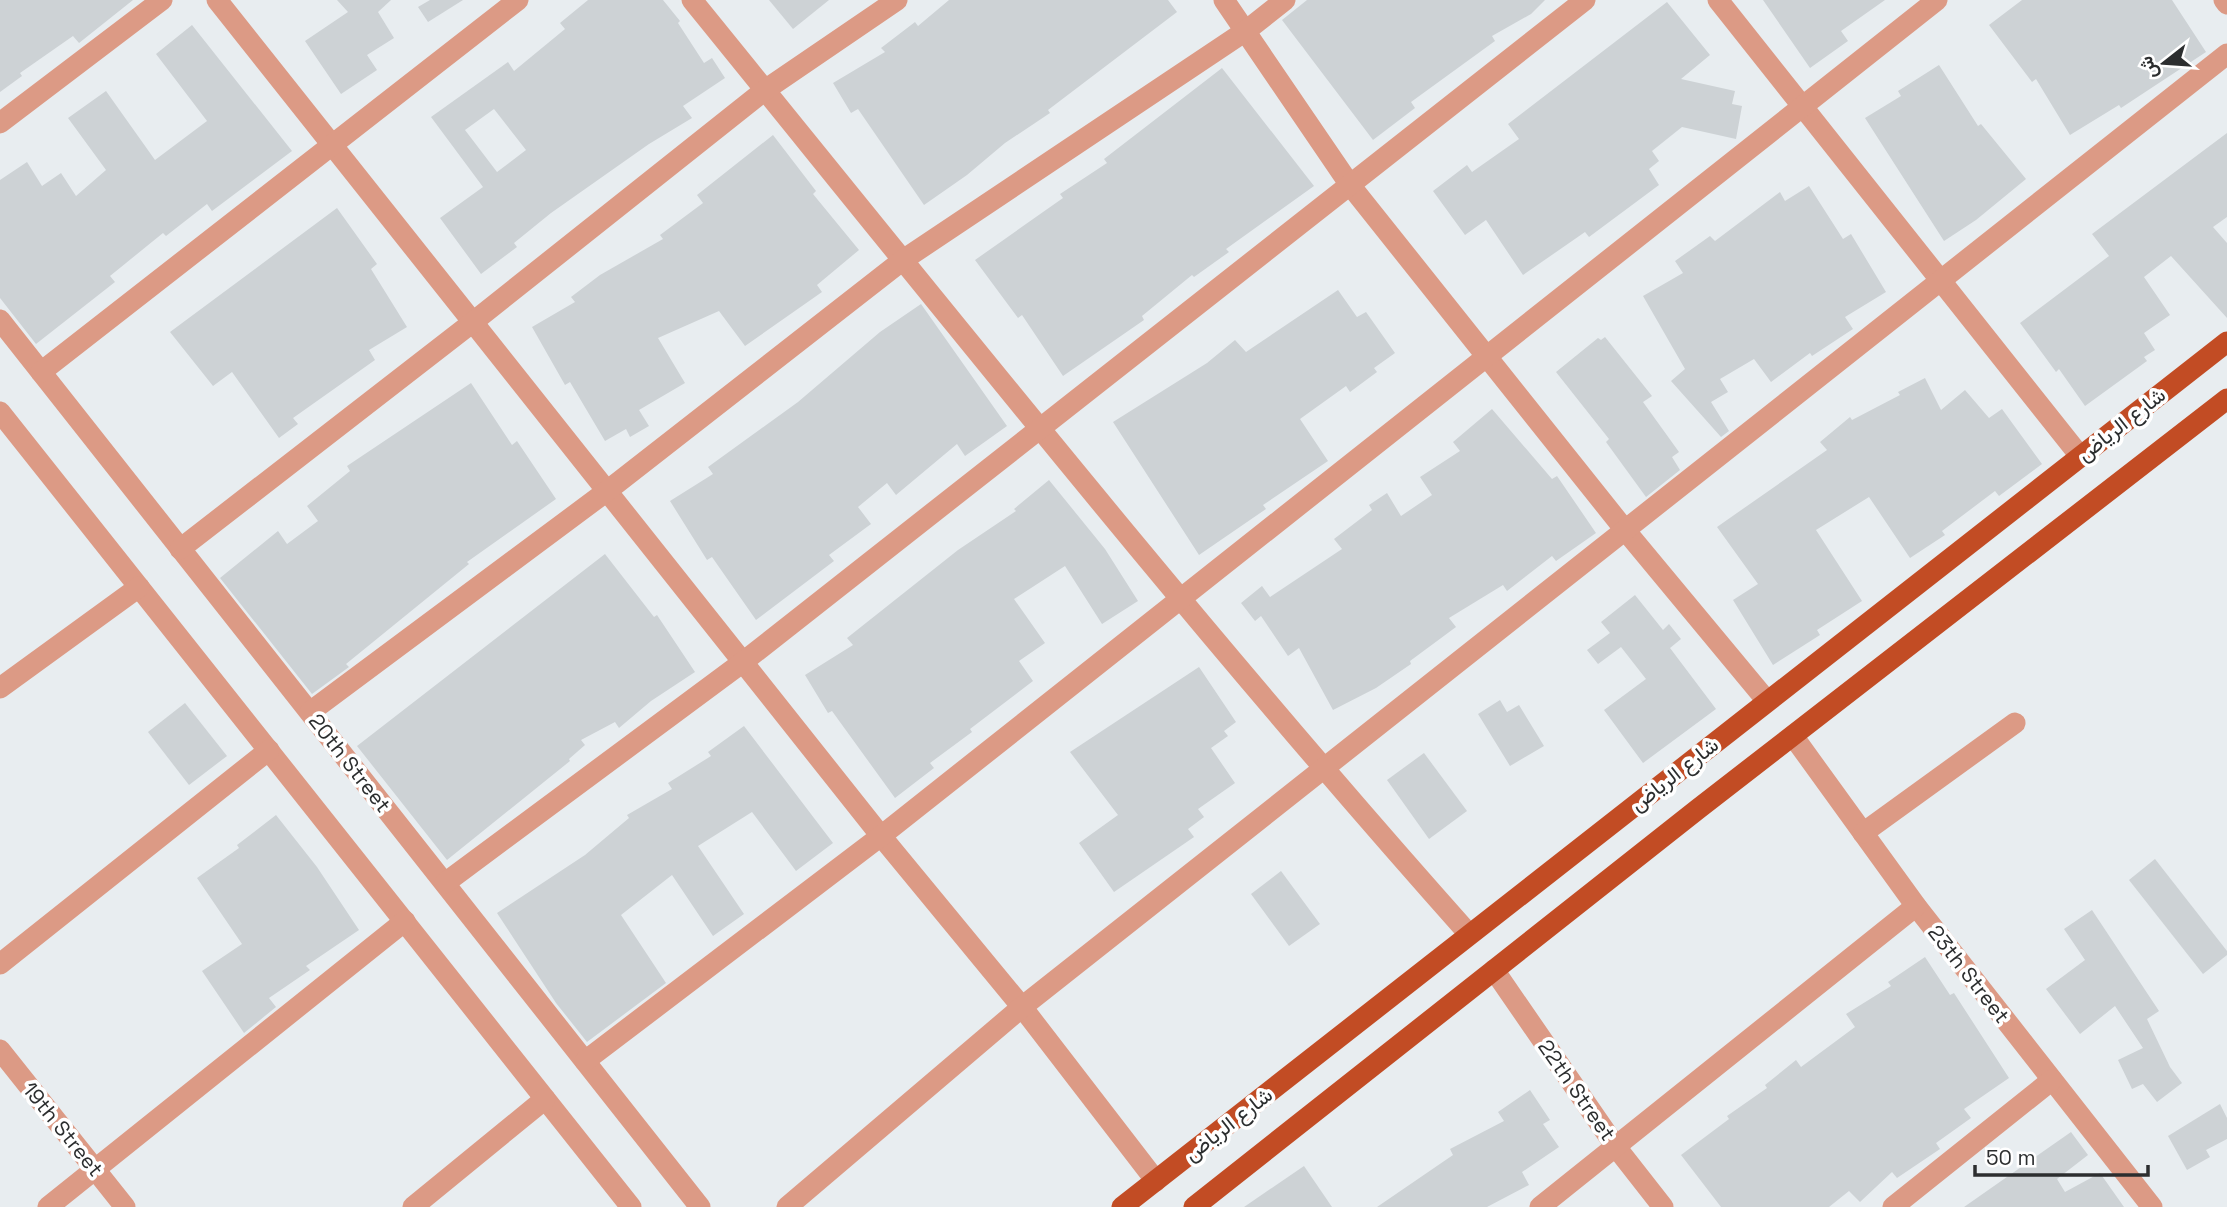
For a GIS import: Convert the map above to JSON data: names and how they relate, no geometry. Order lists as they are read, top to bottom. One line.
{"streets":{"main road":["شارع الرياض"],"street":["20th Street","23th Street","22th Street","19th Street"]},"crossings":[["شارع الرياض","23th Street"],["شارع الرياض","22th Street"]],"scale_bar":"50 m","north":"left"}
